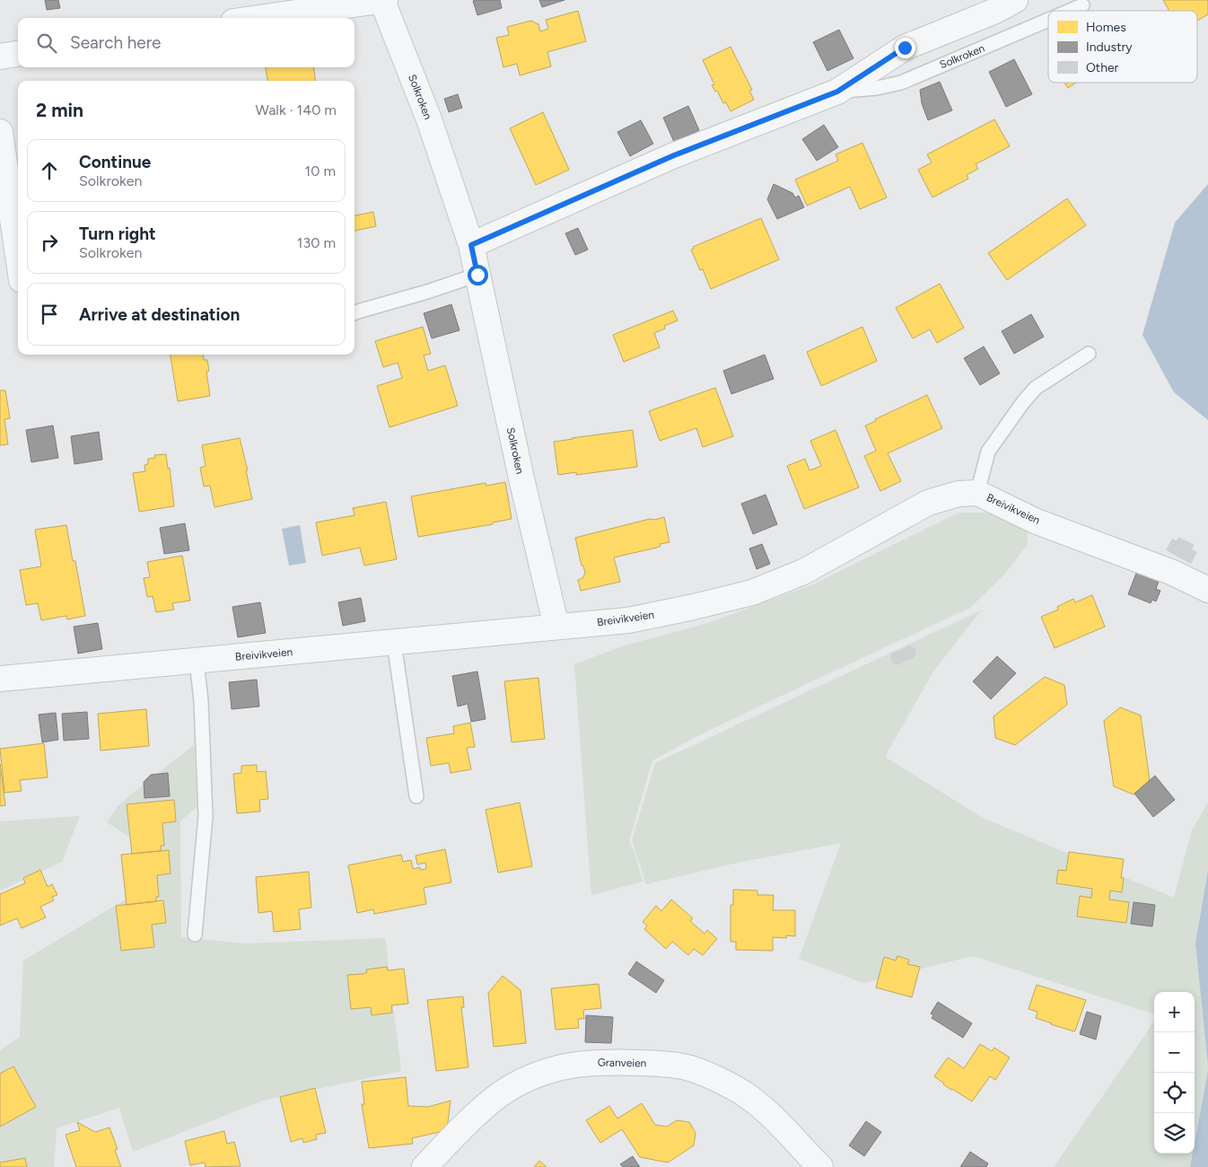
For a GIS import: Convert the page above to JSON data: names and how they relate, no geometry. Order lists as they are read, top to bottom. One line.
{"streets":{"street":["Solkroken","Breivikveien","Granveien"]},"crossings":[["Solkroken","Breivikveien"]],"legend":["Homes","Industry","Other"],"page":{"search":"Search here","heading":["2 min","Walk · 140 m"],"list":[["Continue","Solkroken","10 m"],["Turn right","Solkroken","130 m"],"Arrive at destination"],"map_buttons":["+","−"]}}
